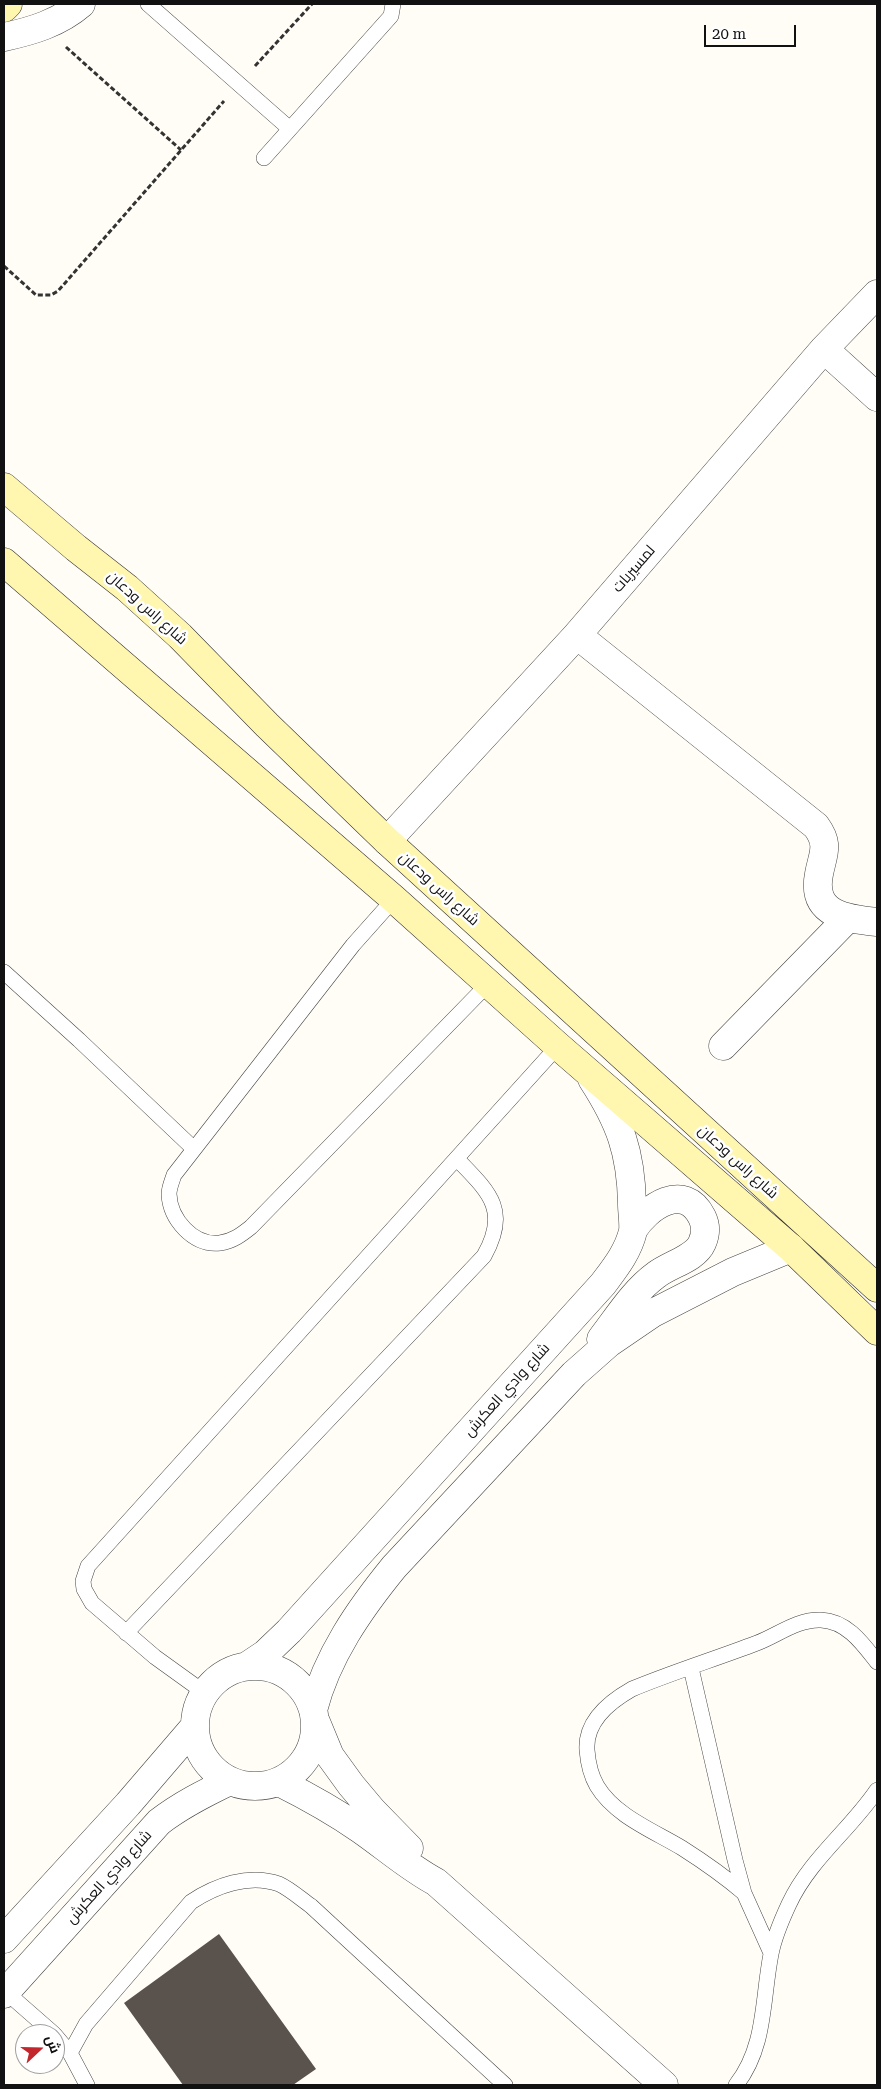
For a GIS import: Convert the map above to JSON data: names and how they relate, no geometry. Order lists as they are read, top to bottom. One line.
{"streets":{"street":["لمسيربات","شارع راس ودعان","شارع وادي العكرش"]},"crossings":[["لمسيربات","شارع راس ودعان"],["شارع راس ودعان","شارع وادي العكرش"]],"scale_bar":"20 m","north":"right"}
